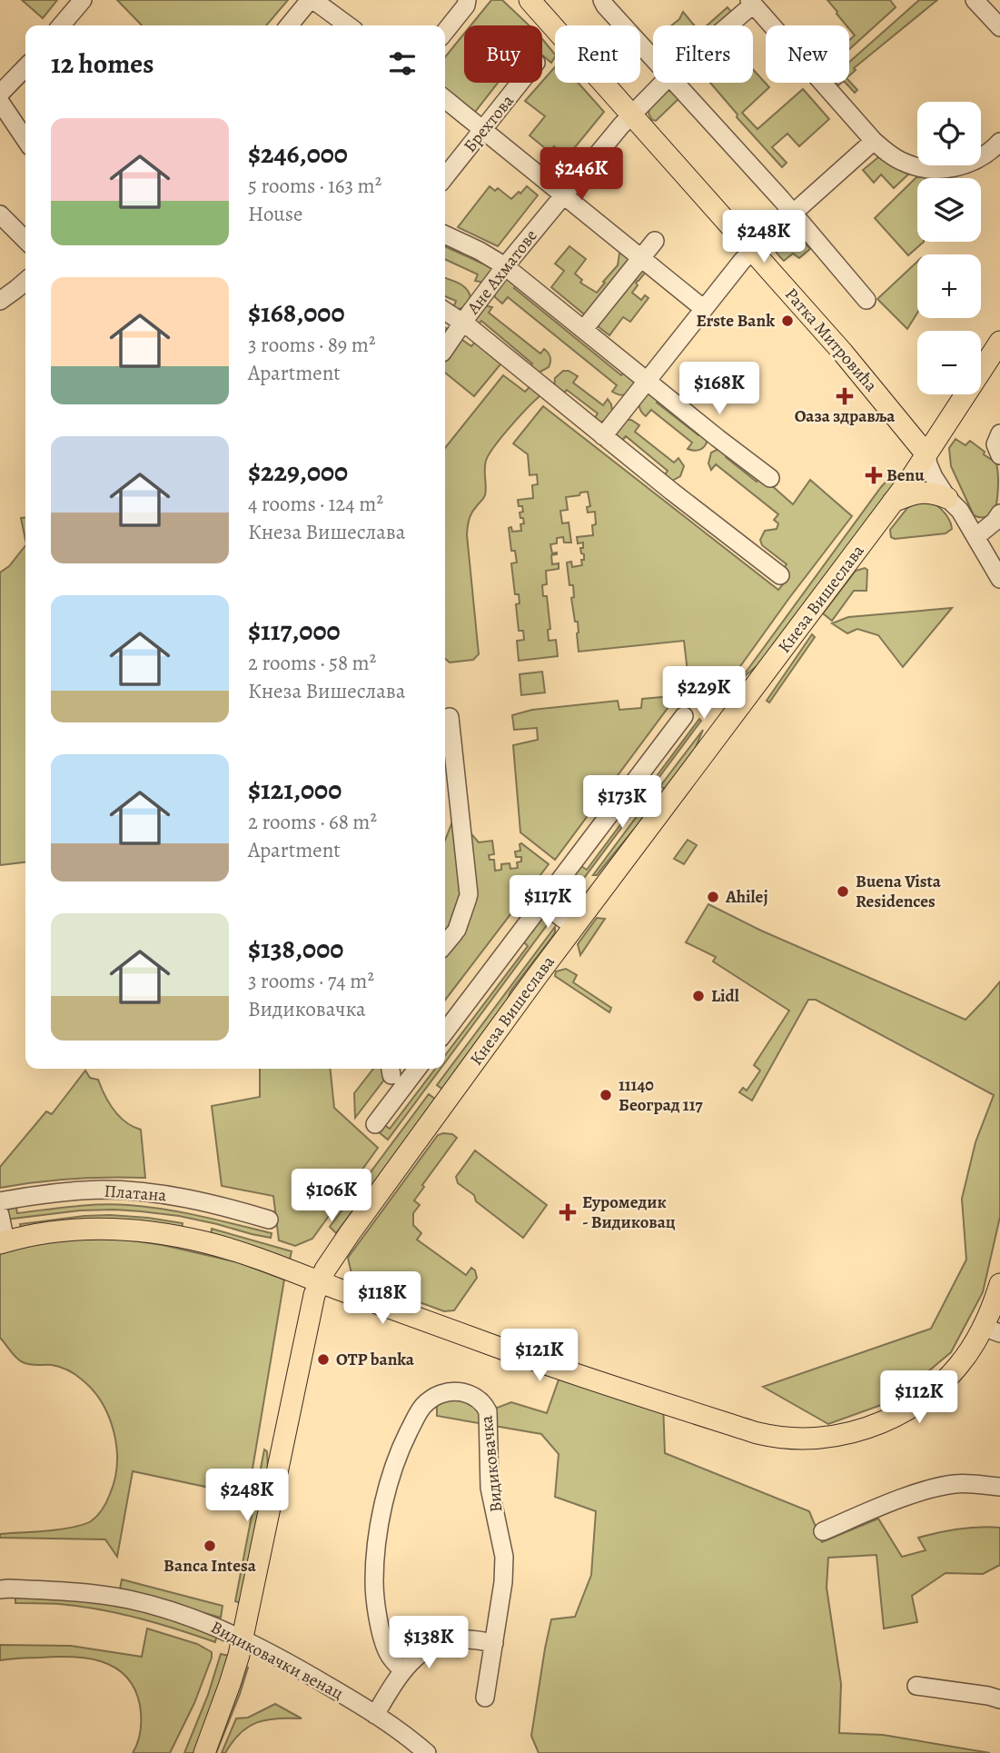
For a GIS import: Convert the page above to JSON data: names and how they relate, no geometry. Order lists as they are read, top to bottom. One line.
{"streets":{"main road":["Ратка Митровића","Кнеза Вишеслава"],"street":["Брехтова","Ане Ахматове","Платана","Видиковачка","Видиковачки венац"]},"crossings":[["Ане Ахматове","Ратка Митровића"],["Ратка Митровића","Кнеза Вишеслава"],["Кнеза Вишеслава","Видиковачки венац"]],"places":{"other":["Erste Bank","Buena Vista Residences","Ahilej","Lidl","11140 Београд 117","OTP banka","Banca Intesa"],"health":["Оаза здравља","Benu","Еуромедик - Видиковац"]},"page":{"chip":["Buy","Rent","Filters","New"],"heading":"12 homes","map_buttons":["+","−"],"list":[{"name":"$246,000","note":"5 rooms · 163 m² · House"},{"name":"$168,000","note":"3 rooms · 89 m² · Apartment"},{"name":"$229,000","note":"4 rooms · 124 m² · Кнеза Вишеслава"},{"name":"$117,000","note":"2 rooms · 58 m² · Кнеза Вишеслава"},{"name":"$121,000","note":"2 rooms · 68 m² · Apartment"},{"name":"$138,000","note":"3 rooms · 74 m² · Видиковачка"}],"price":["$246K","$248K","$168K","$229K","$173K","$117K","$106K","$118K","$121K","$112K","$248K","$138K"]}}
